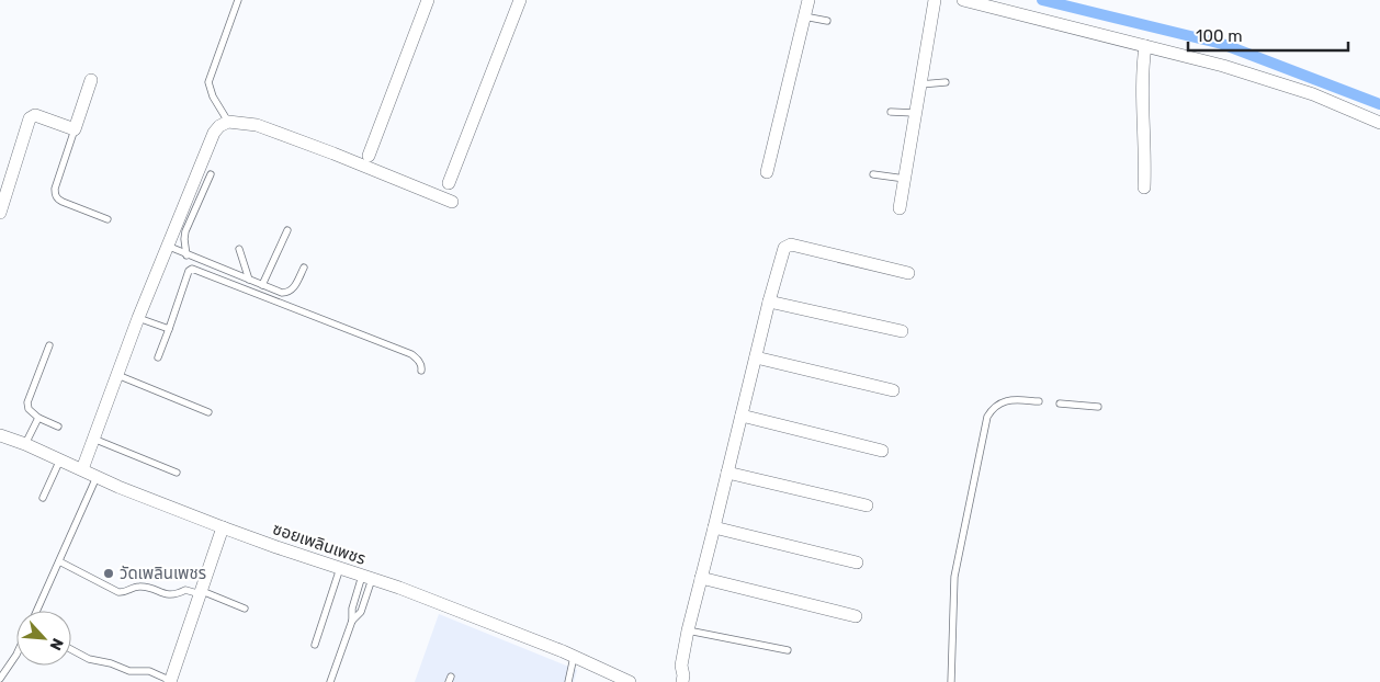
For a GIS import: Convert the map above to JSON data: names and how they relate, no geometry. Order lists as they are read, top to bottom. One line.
{"streets":{"street":["ซอยเพลินเพชร"]},"places":["วัดเพลินเพชร"],"scale_bar":"100 m","north":"bottom right"}
